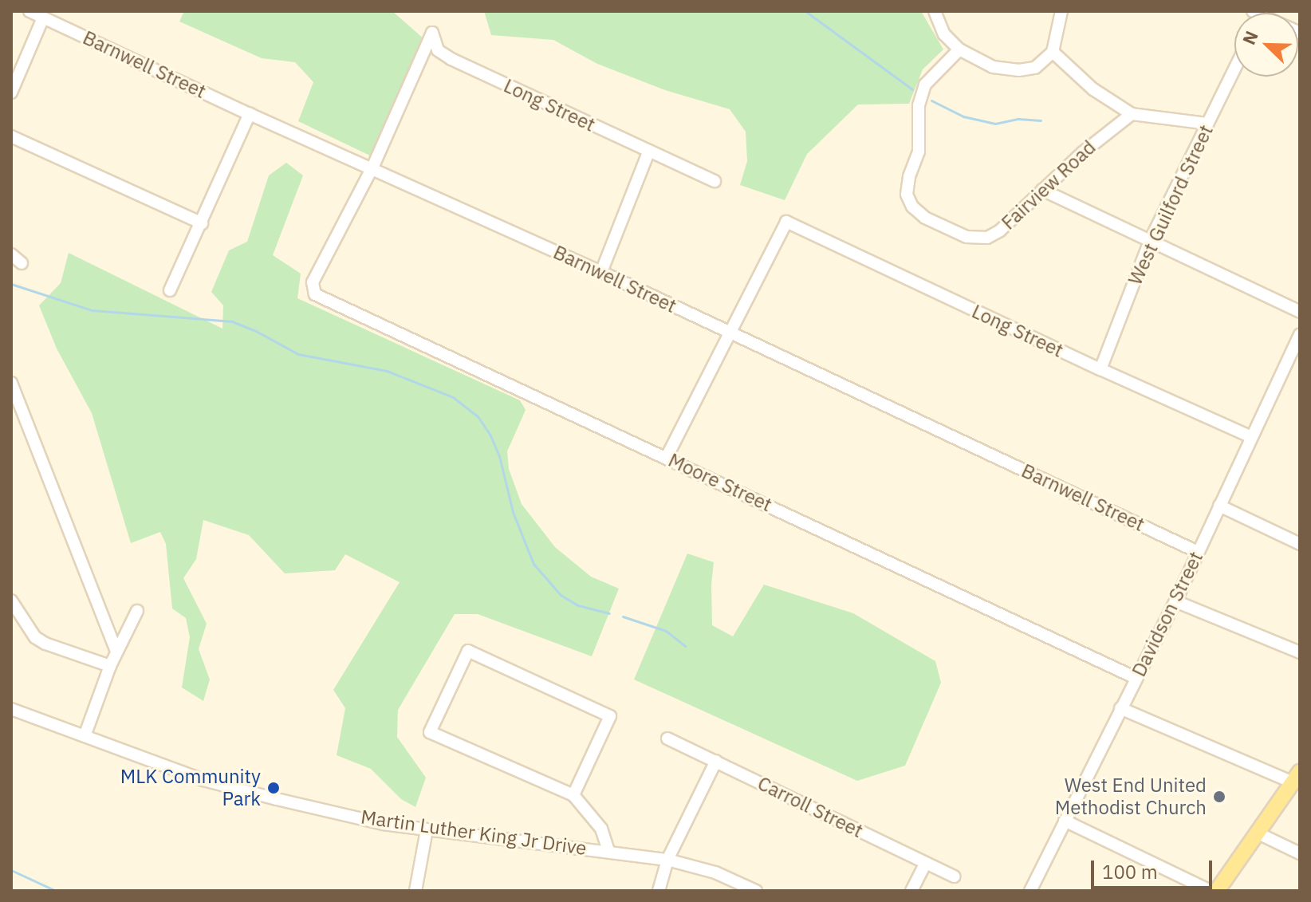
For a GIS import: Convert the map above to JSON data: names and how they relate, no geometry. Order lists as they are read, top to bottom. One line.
{"streets":{"street":["Barnwell Street","Long Street","Fairview Road","West Guilford Street","Moore Street","Davidson Street","Carroll Street","Martin Luther King Jr Drive"]},"crossings":[["Barnwell Street","Long Street"],["Barnwell Street","Moore Street"],["Barnwell Street","Davidson Street"],["Long Street","West Guilford Street"],["Long Street","Moore Street"],["Long Street","Davidson Street"],["Moore Street","Davidson Street"]],"places":["MLK Community Park","West End United Methodist Church"],"scale_bar":"100 m","north":"top left"}
